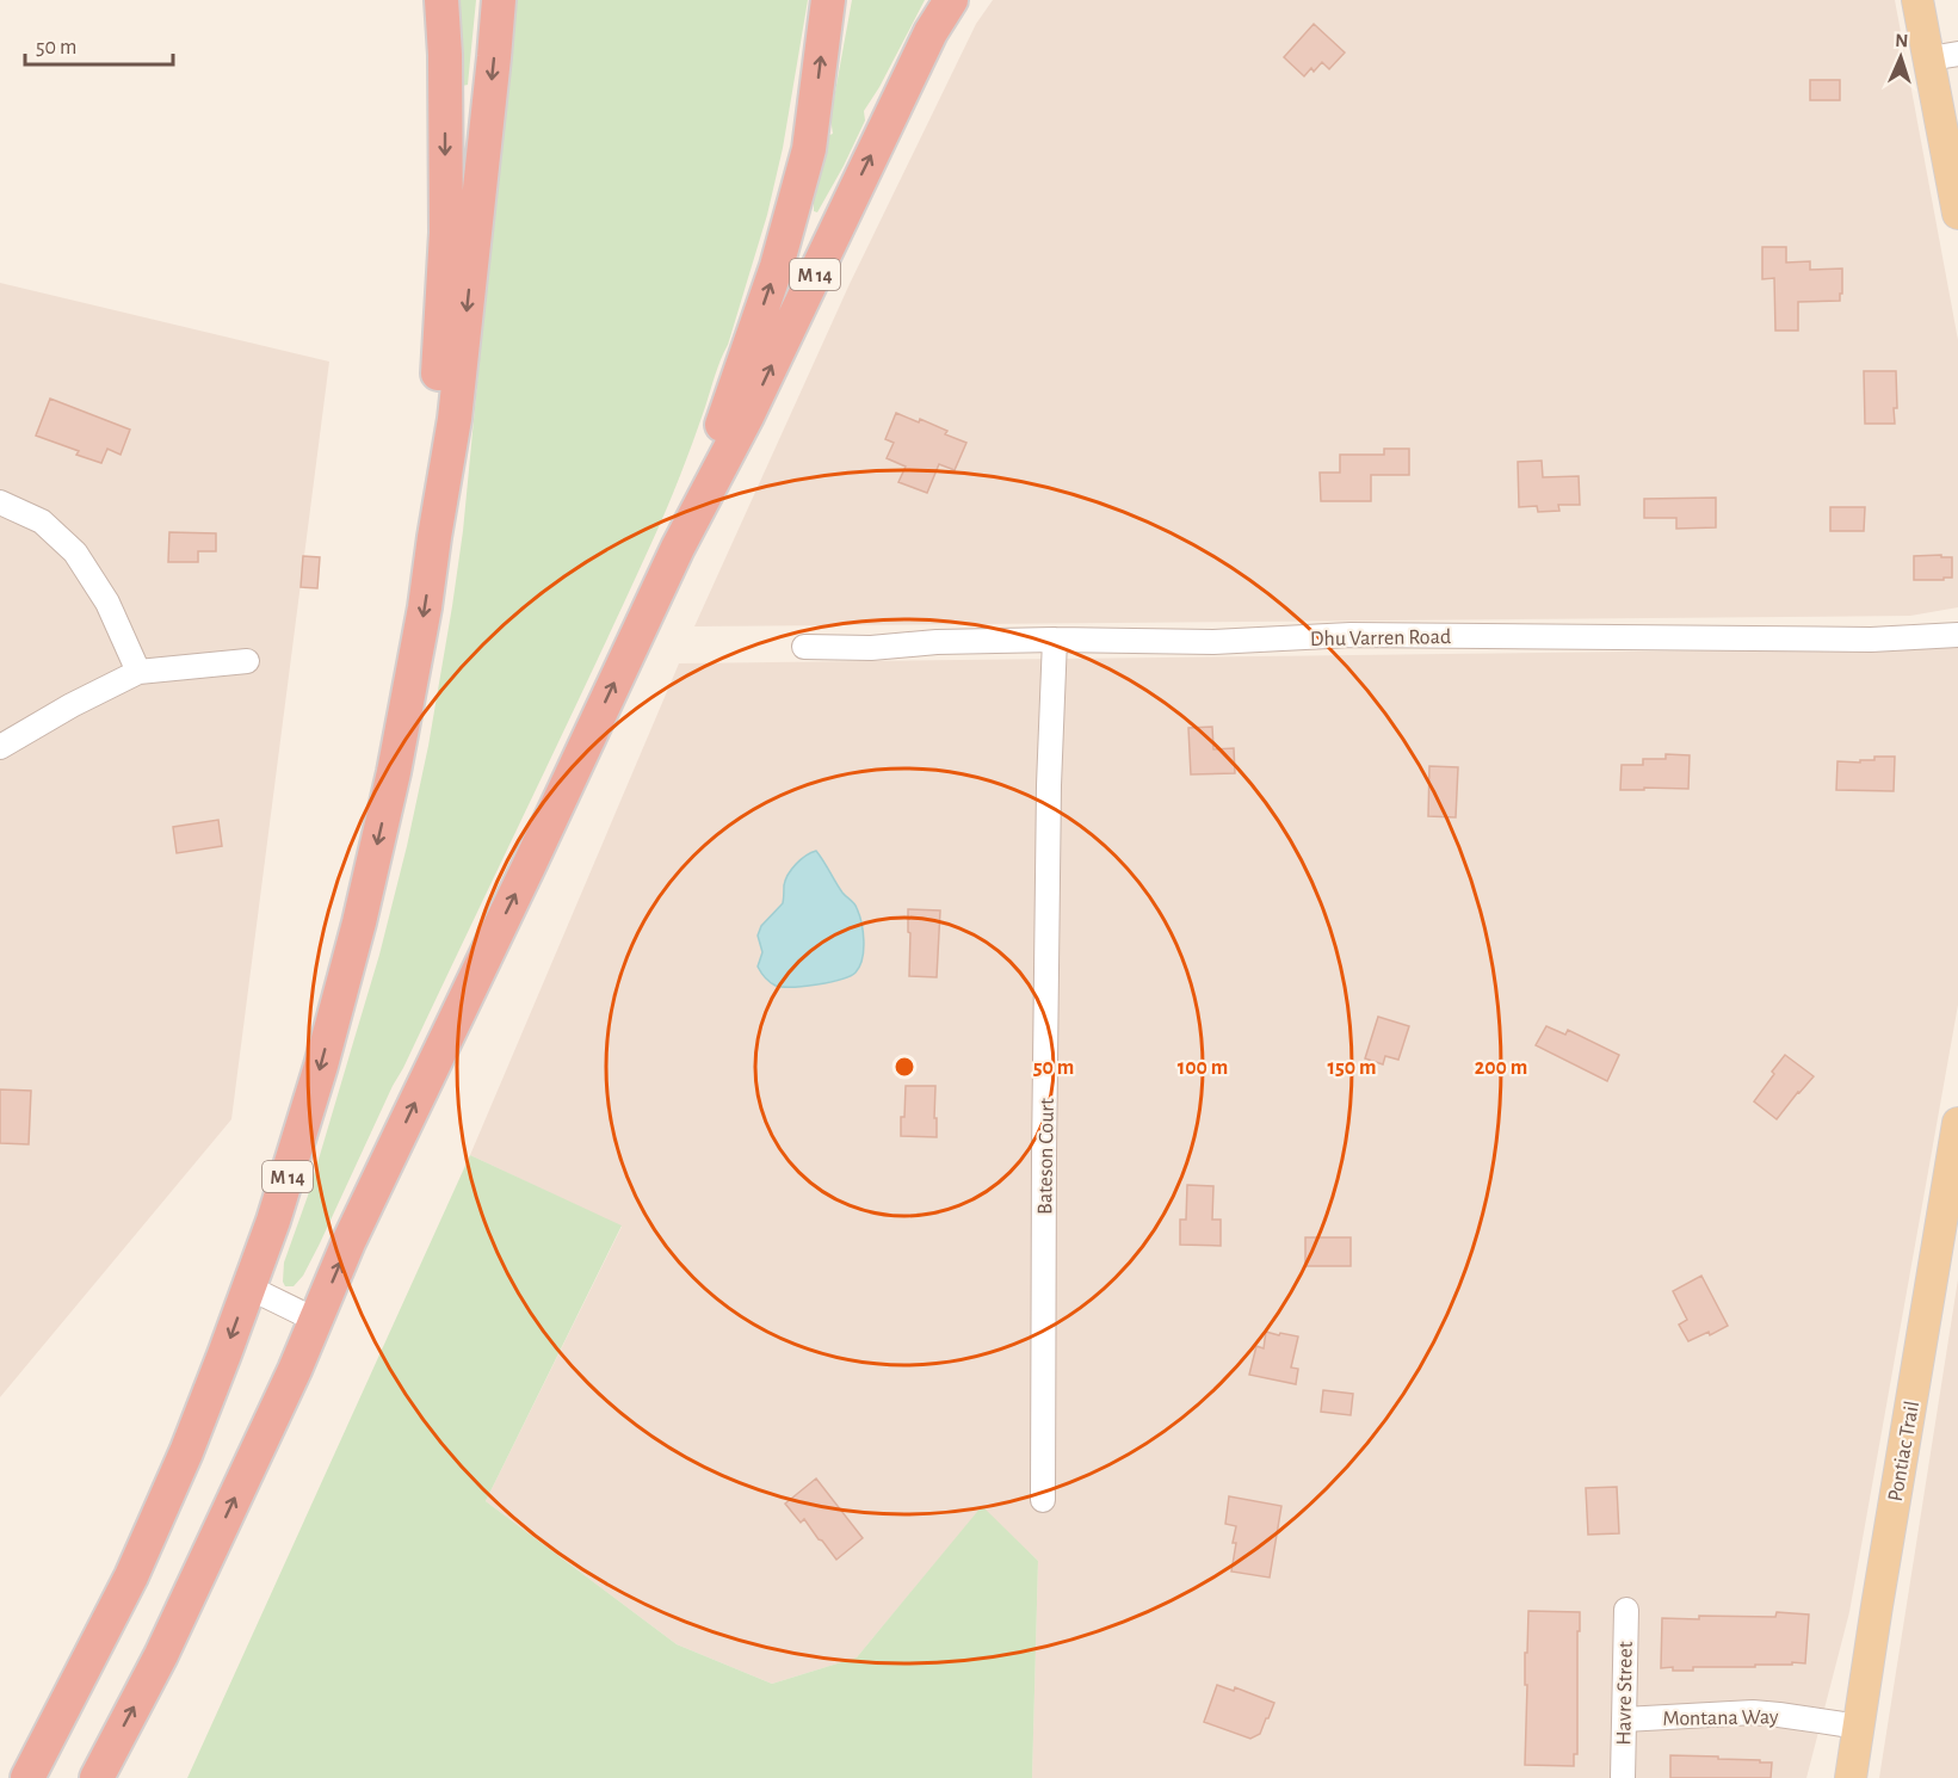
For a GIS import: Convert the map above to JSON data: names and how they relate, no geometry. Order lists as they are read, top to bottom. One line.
{"streets":{"highway":["M 14"],"main road":["Pontiac Trail"],"street":["Dhu Varren Road","Bateson Court","Havre Street","Montana Way"]},"crossings":[["Dhu Varren Road","Bateson Court"],["Pontiac Trail","Montana Way"],["Havre Street","Montana Way"]],"scale_bar":"50 m","north":"top","rings":["50 m","100 m","150 m","200 m"]}
